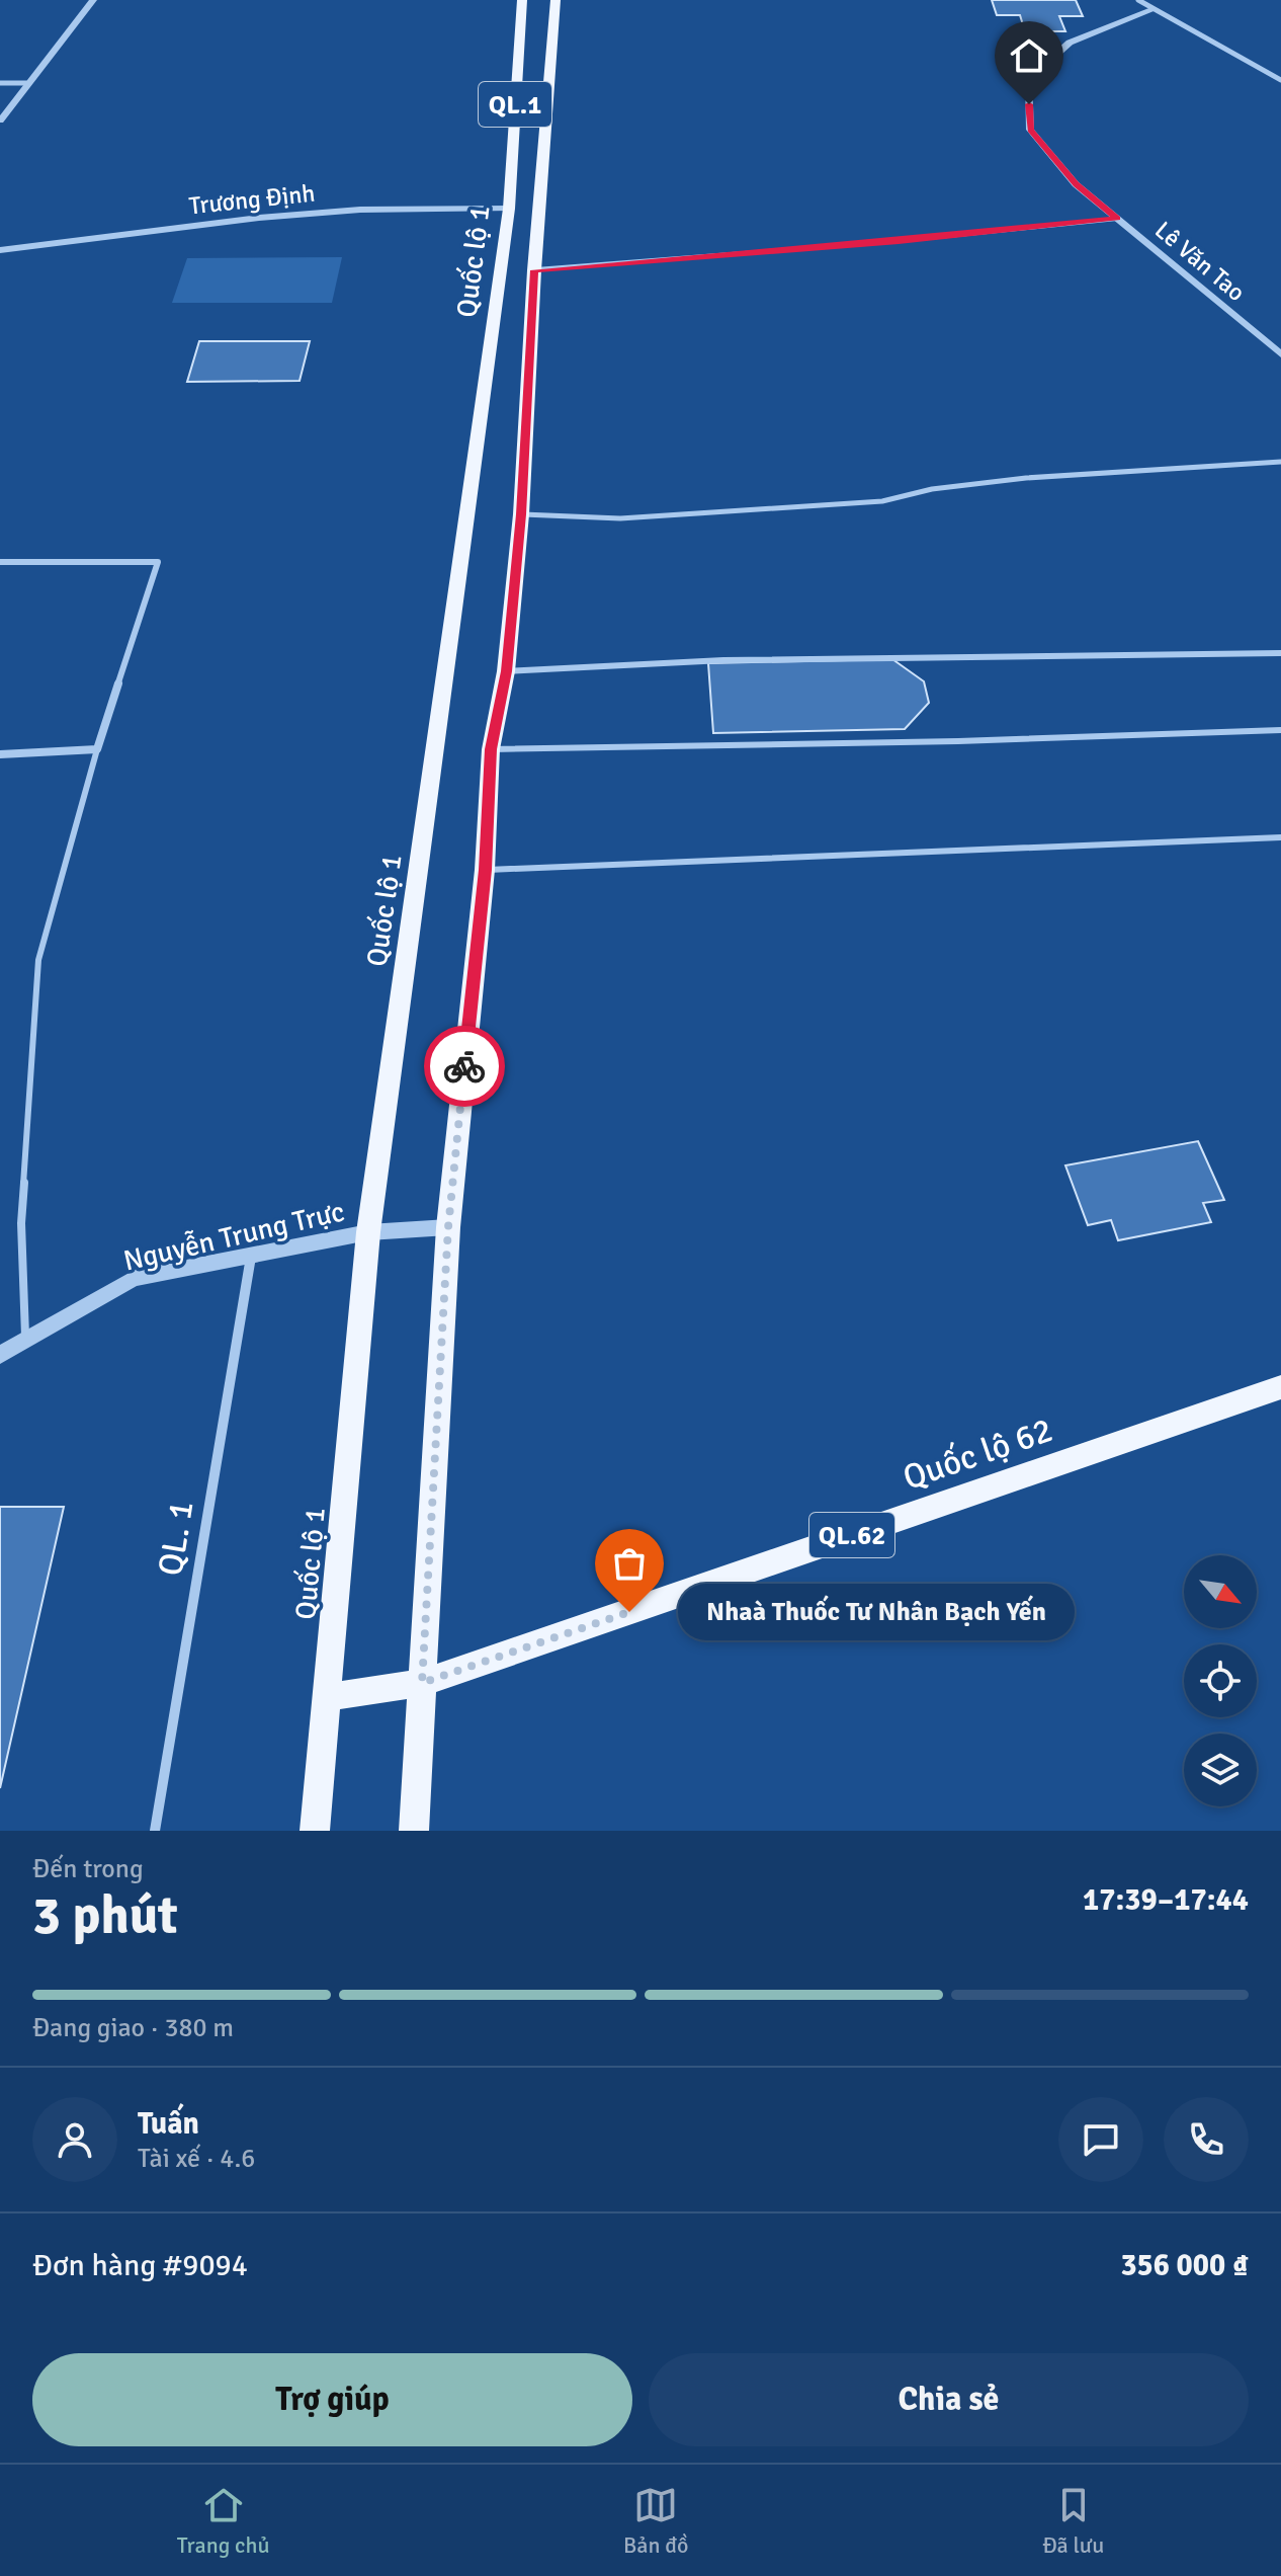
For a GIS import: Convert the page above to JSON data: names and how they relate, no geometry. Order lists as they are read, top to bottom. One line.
{"streets":{"main road":["QL.1","Quốc lộ 1","Quốc lộ 62","QL.62"],"street":["Trương Định","Lê Văn Tao","Nguyễn Trung Trực","QL. 1"]},"crossings":[["QL.1","Nguyễn Trung Trực"],["QL.1","Quốc lộ 62"],["Trương Định","Quốc lộ 1"],["Quốc lộ 1","Nguyễn Trung Trực"],["Quốc lộ 1","Quốc lộ 62"],["Nguyễn Trung Trực","QL. 1"]],"places":["Nhaà Thuốc Tư Nhân Bạch Yến"],"north":"bottom right","page":{"bubble":"Nhaà Thuốc Tư Nhân Bạch Yến","heading":["3 phút","Đến trong","17:39–17:44"],"panel":["Tuấn","Tài xế · 4.6","Đơn hàng #9094","356 000 ₫"],"bar":"Đang giao · 380 m","buttons":["Trợ giúp","Chia sẻ"],"tabs":["Trang chủ","Bản đồ","Đã lưu"]}}
